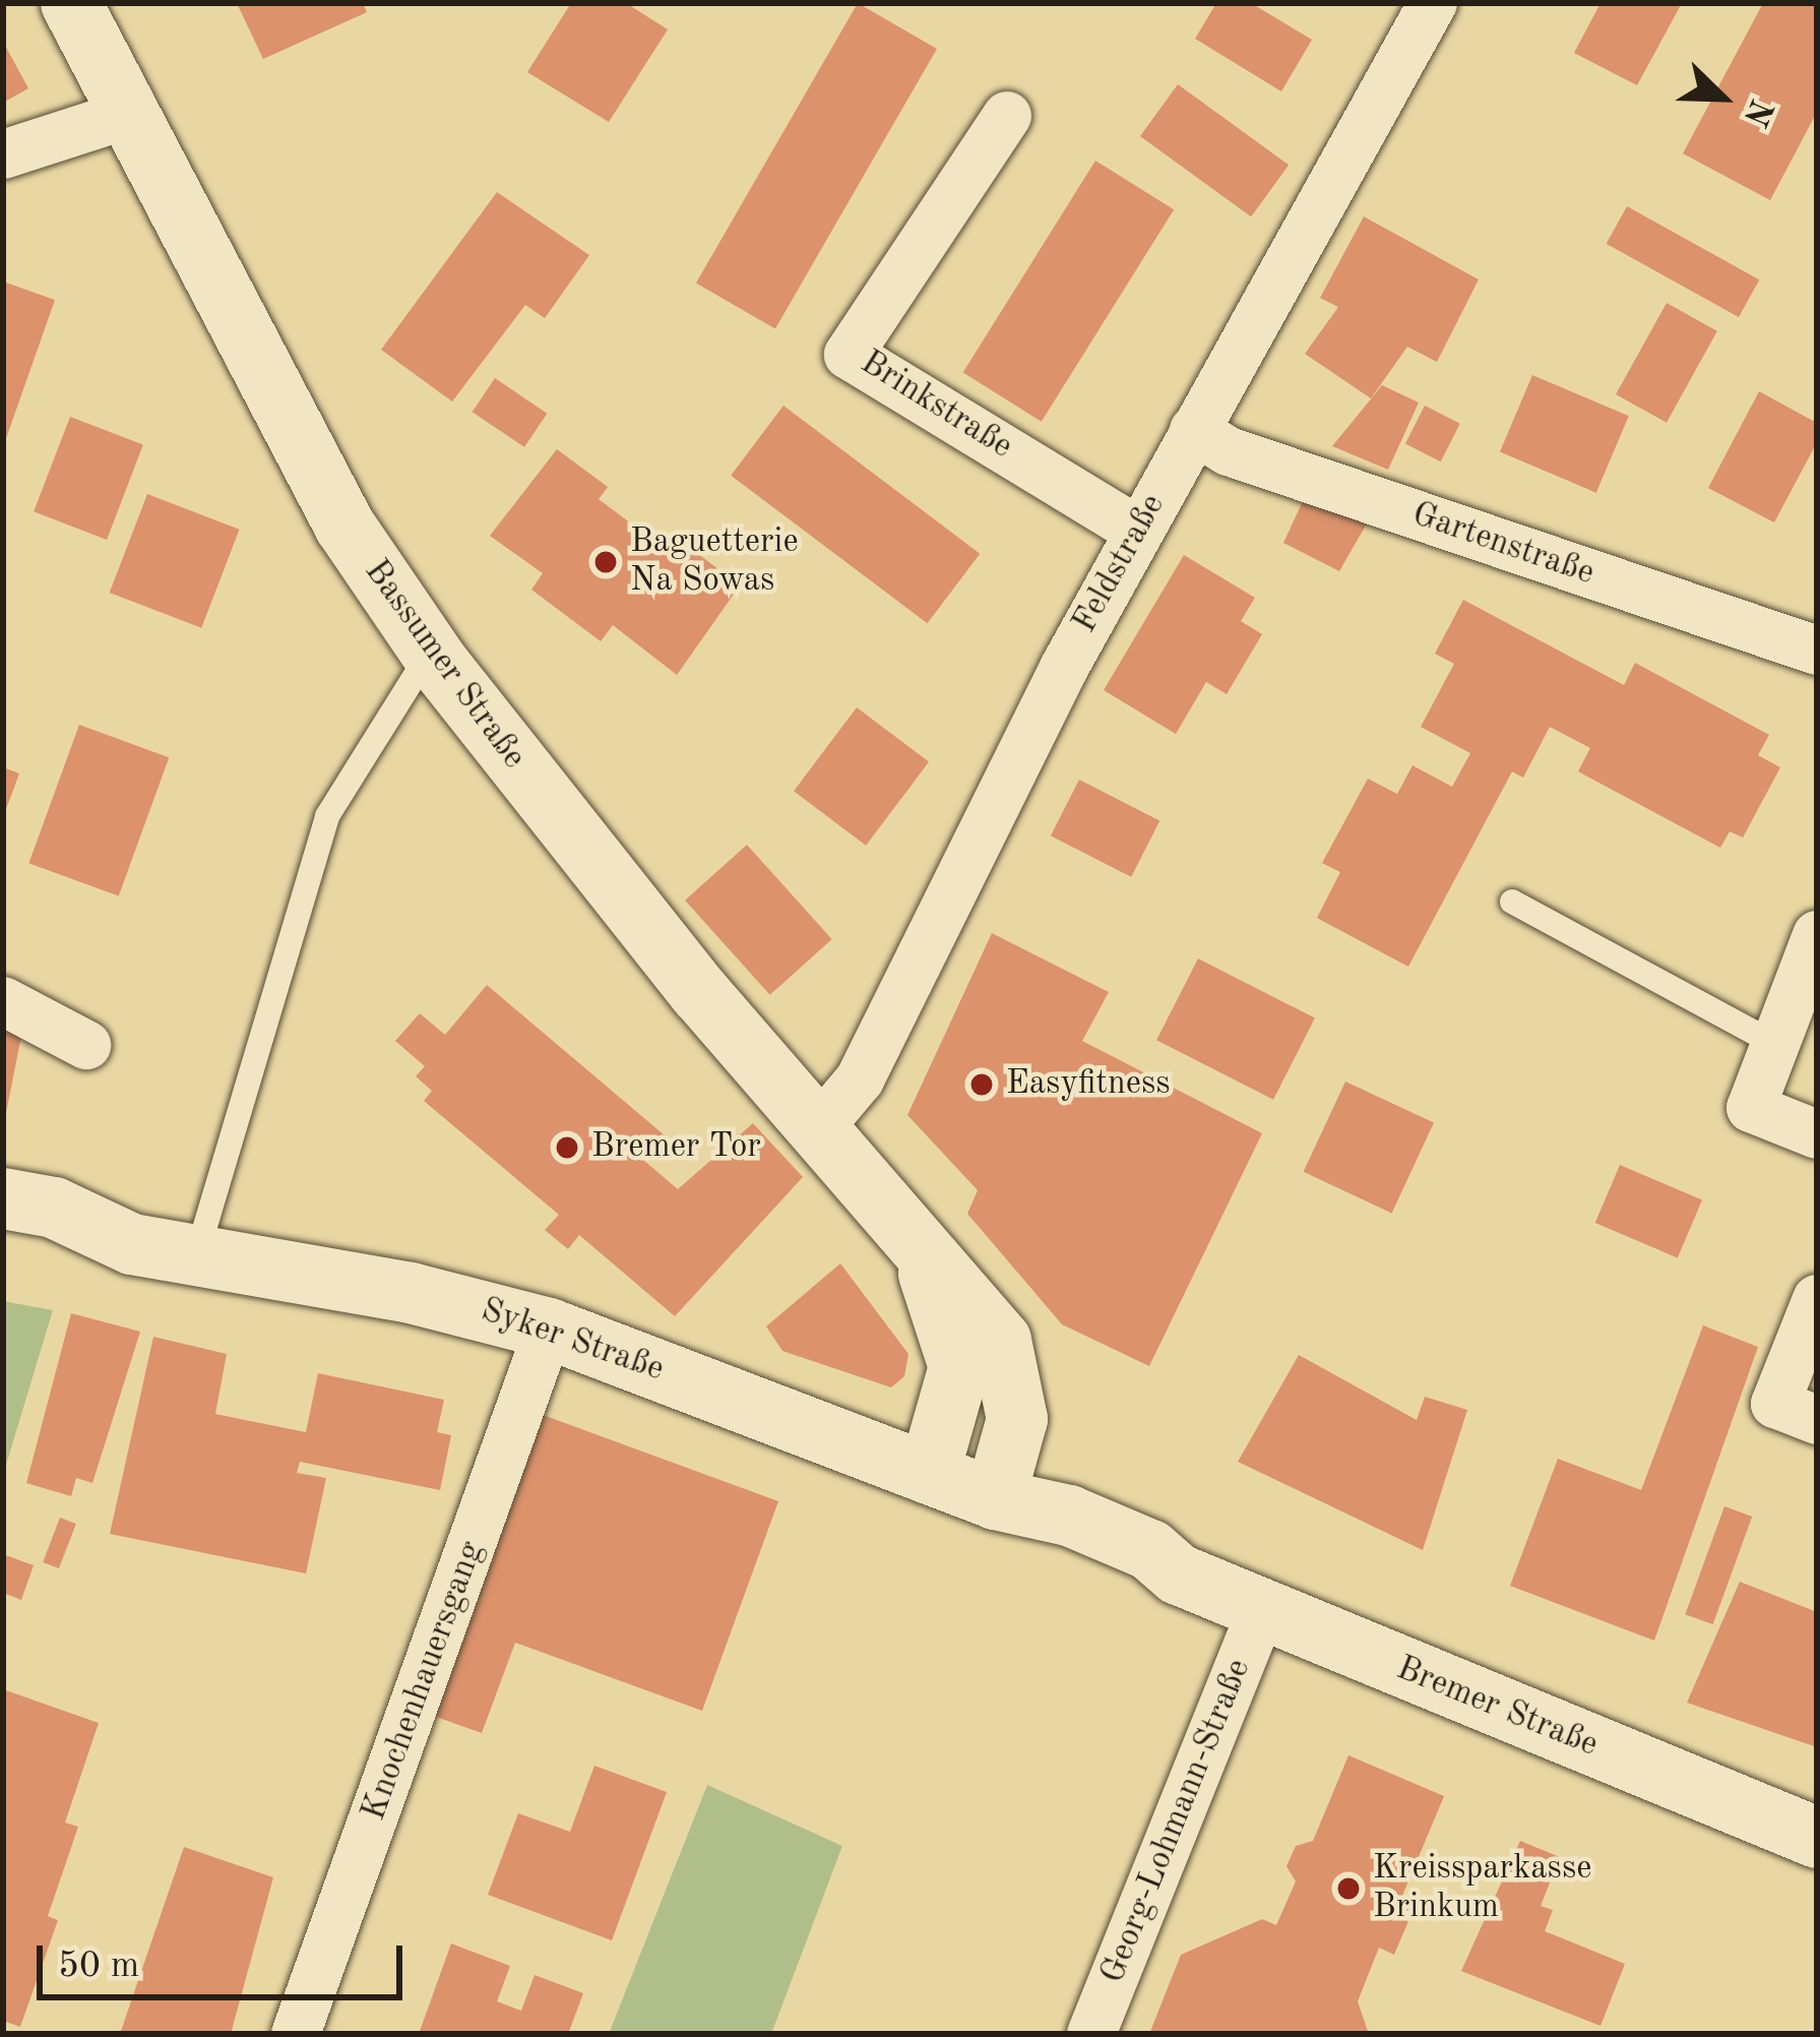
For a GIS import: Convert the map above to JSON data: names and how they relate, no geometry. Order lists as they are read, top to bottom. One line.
{"streets":{"street":["Brinkstraße","Gartenstraße","Feldstraße","Bassumer Straße","Syker Straße","Knochenhauersgang","Bremer Straße","Georg-Lohmann-Straße"]},"crossings":[["Brinkstraße","Feldstraße"],["Gartenstraße","Feldstraße"],["Feldstraße","Bassumer Straße"],["Bassumer Straße","Syker Straße"],["Bassumer Straße","Bremer Straße"],["Syker Straße","Knochenhauersgang"],["Syker Straße","Bremer Straße"],["Bremer Straße","Georg-Lohmann-Straße"]],"places":["Baguetterie Na Sowas","Easyfitness","Bremer Tor","Kreissparkasse Brinkum"],"scale_bar":"50 m","north":"bottom right"}
